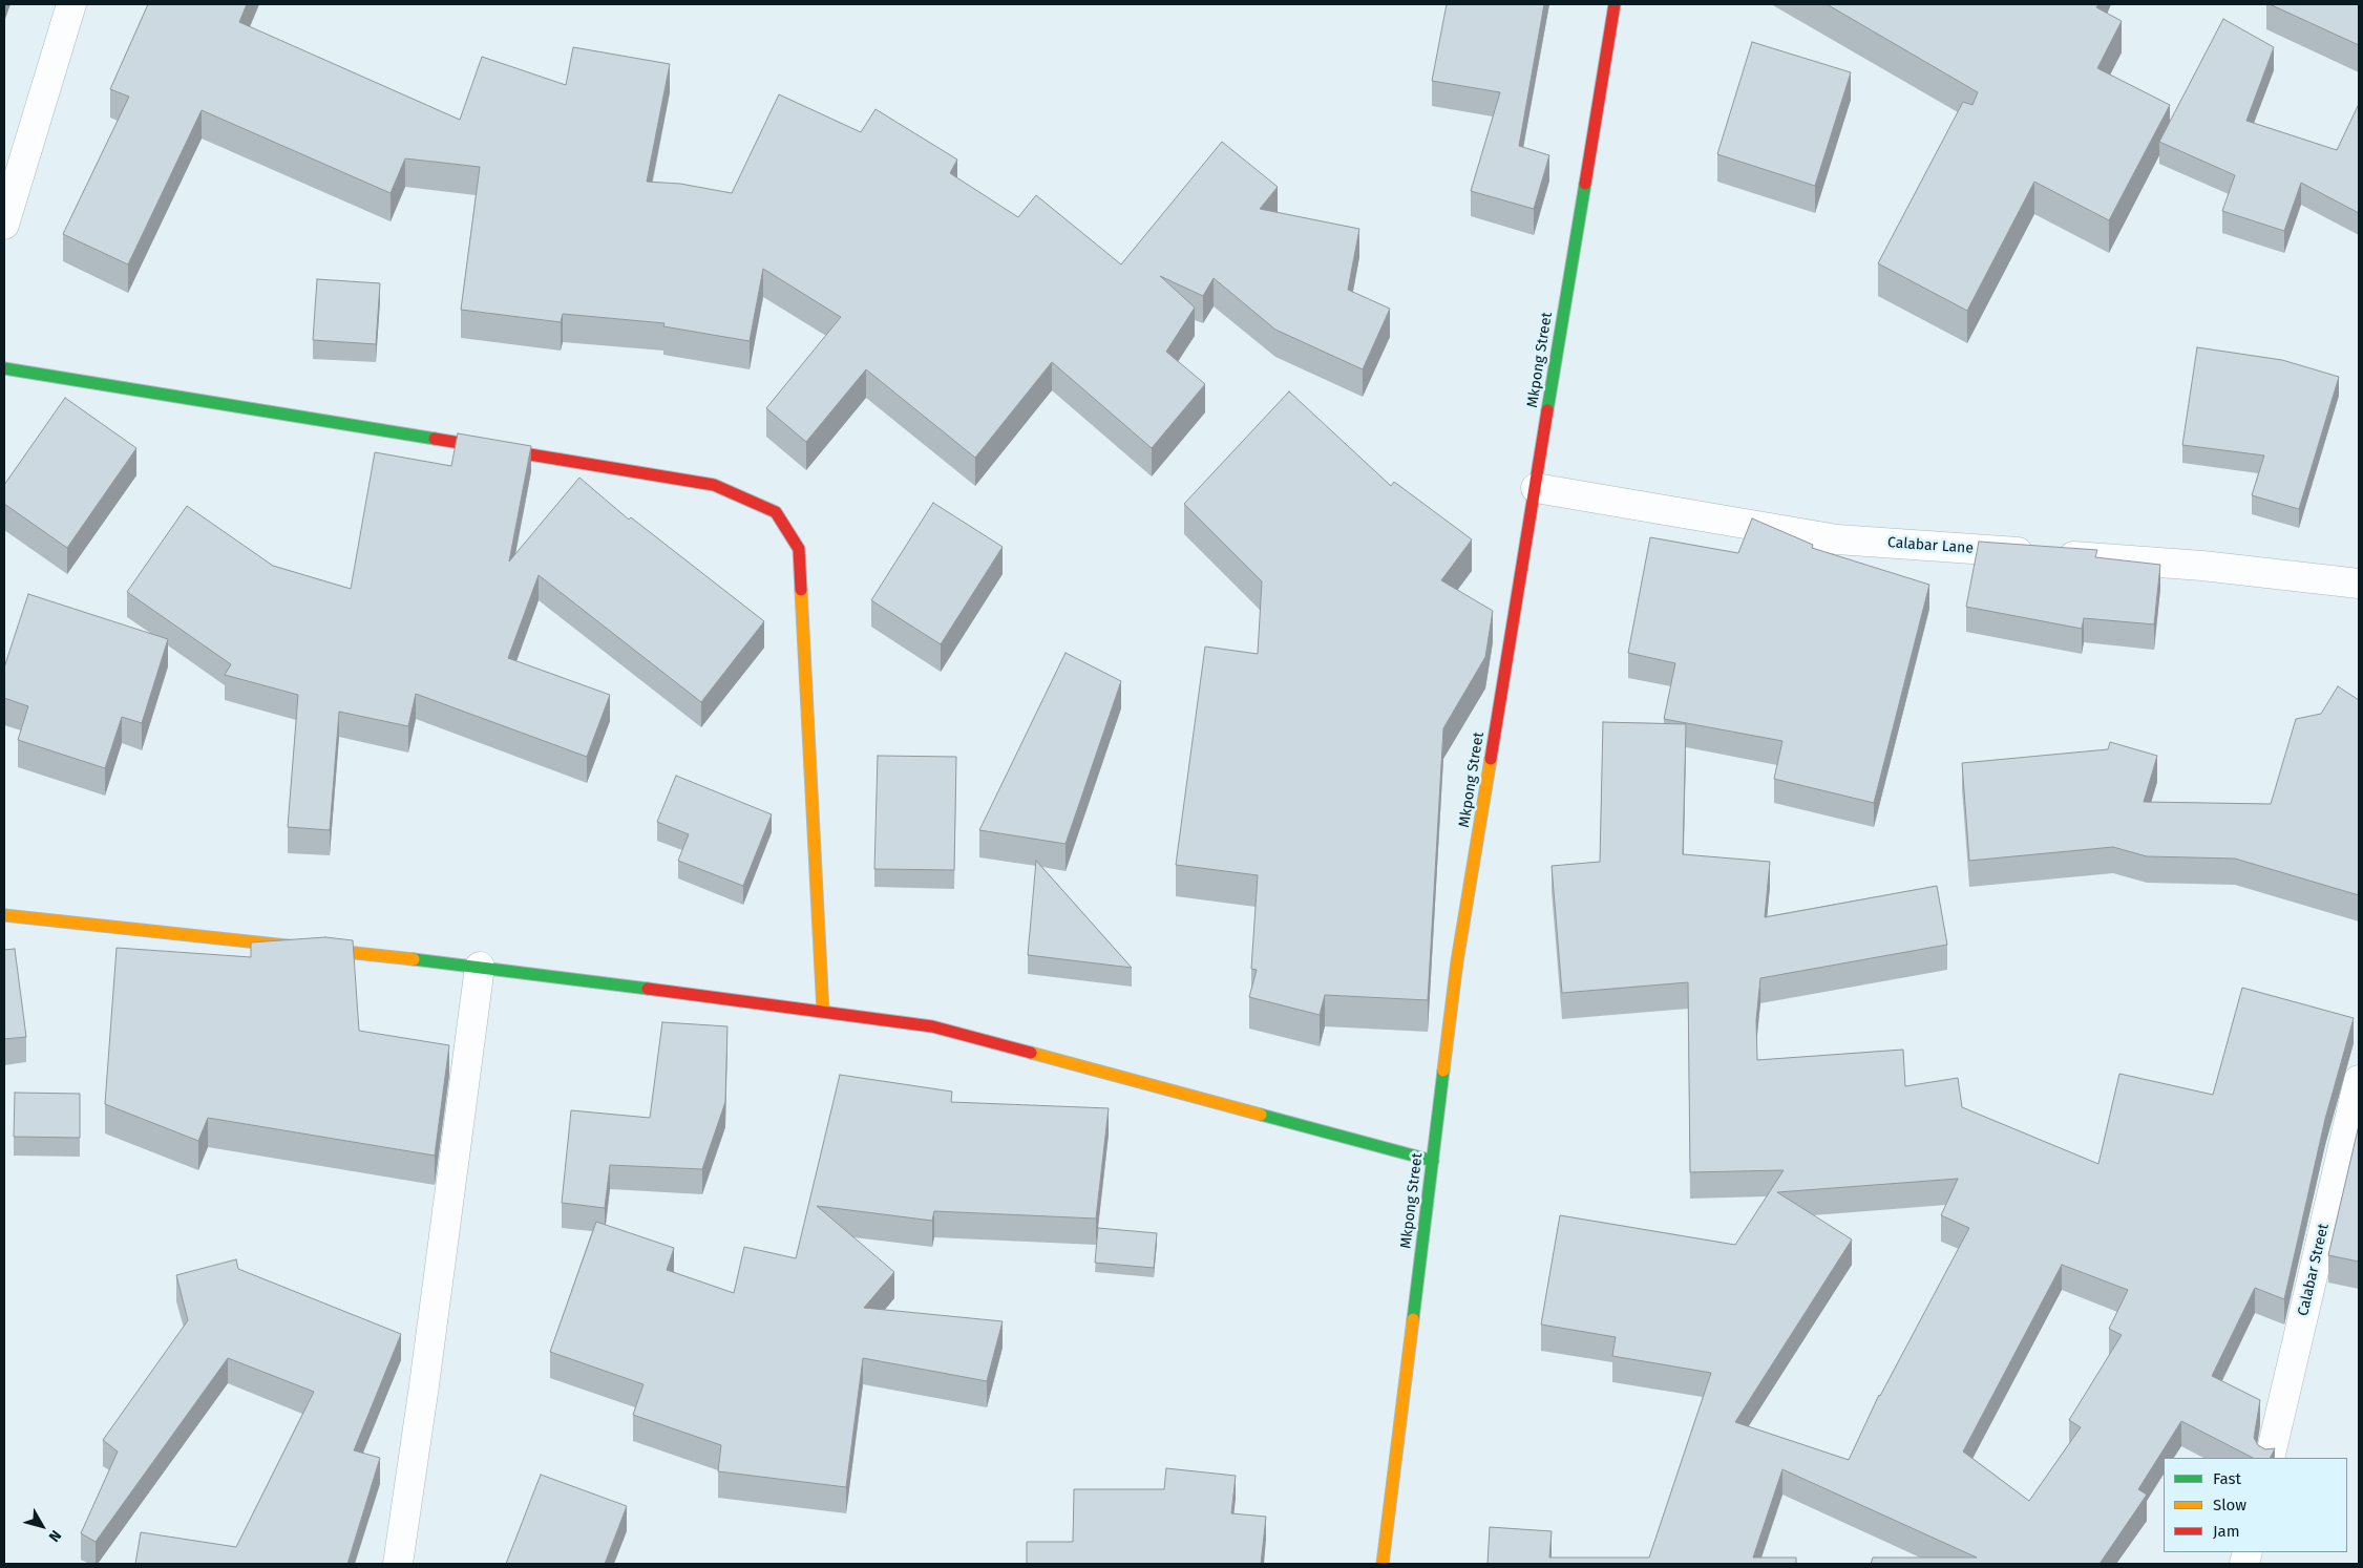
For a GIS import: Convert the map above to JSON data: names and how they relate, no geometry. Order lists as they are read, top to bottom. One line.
{"streets":{"street":["Mkpong Street","Calabar Lane","Calabar Street"]},"crossings":[["Mkpong Street","Calabar Lane"]],"legend":["Fast","Slow","Jam"],"north":"bottom right"}
